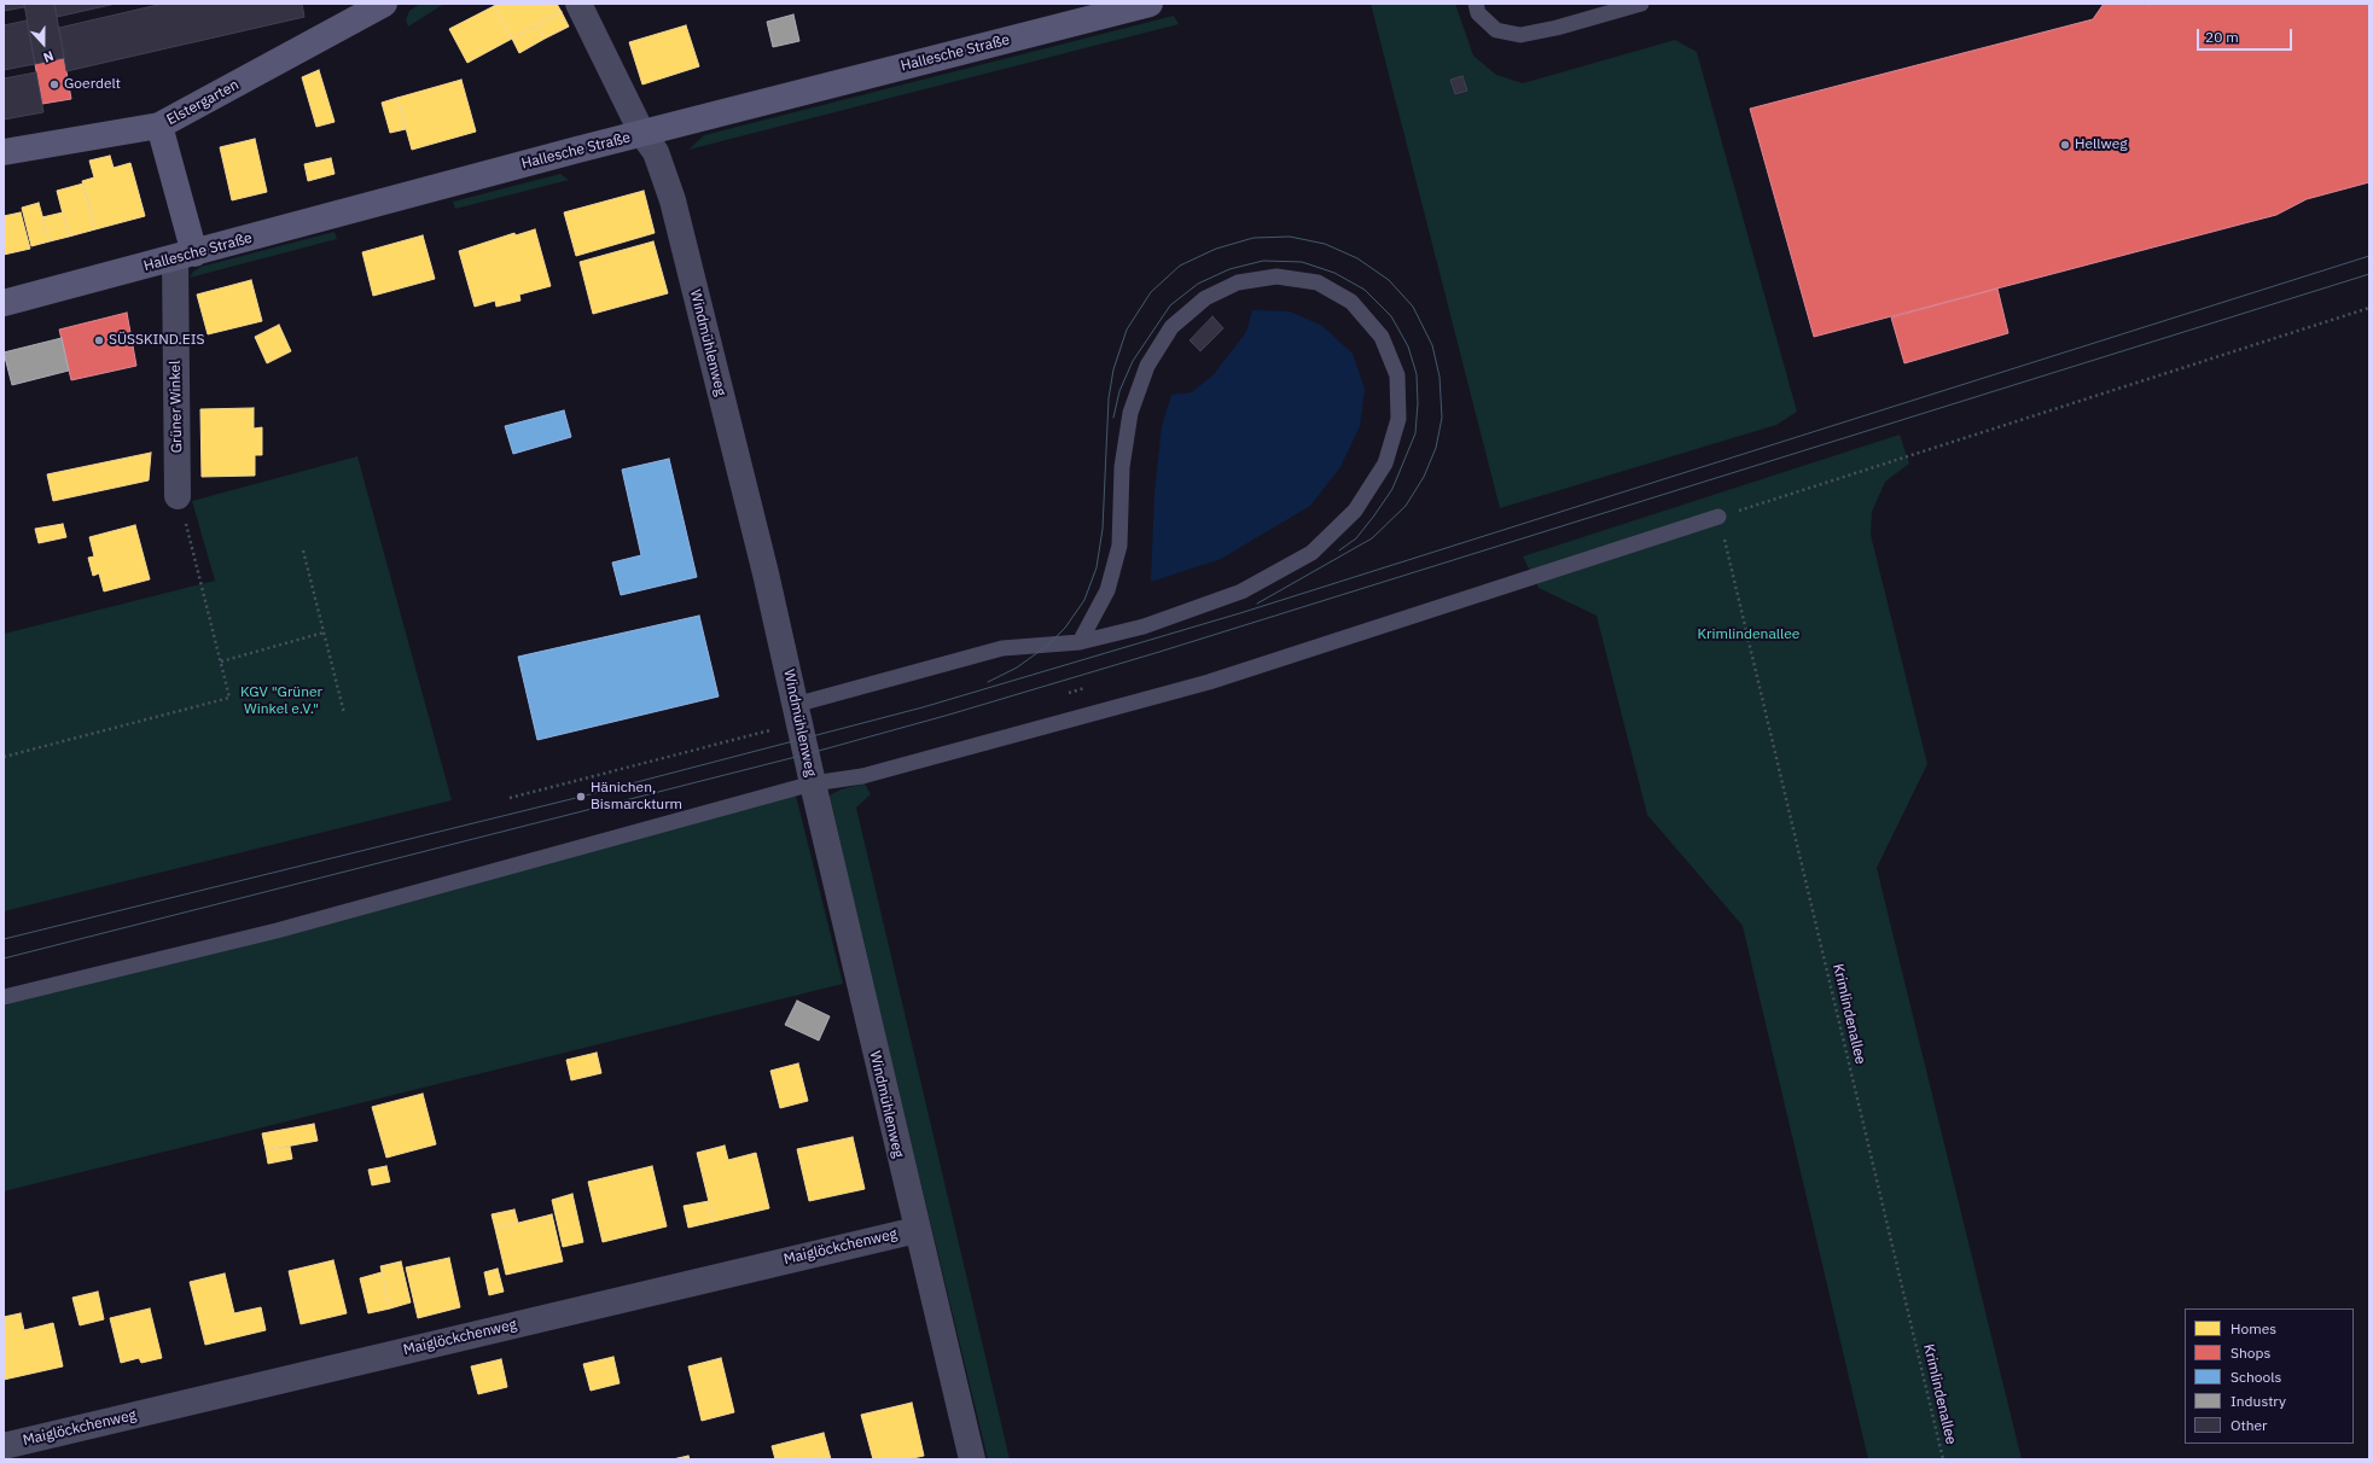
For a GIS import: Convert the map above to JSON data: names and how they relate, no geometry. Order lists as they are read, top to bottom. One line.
{"streets":{"street":["Hallesche Straße","Elstergarten","Windmühlenweg","Grüner Winkel","Maiglöckchenweg"],"path":["Krimlindenallee"]},"crossings":[["Hallesche Straße","Windmühlenweg"],["Hallesche Straße","Grüner Winkel"],["Elstergarten","Grüner Winkel"],["Windmühlenweg","Maiglöckchenweg"]],"parks":["Krimlindenallee","KGV \"Grüner Winkel e.V.\""],"places":["Goerdelt","Hellweg","SÜSSKIND.EIS","Hänichen, Bismarckturm"],"legend":["Homes","Shops","Schools","Industry","Other"],"scale_bar":"20 m","north":"bottom"}
